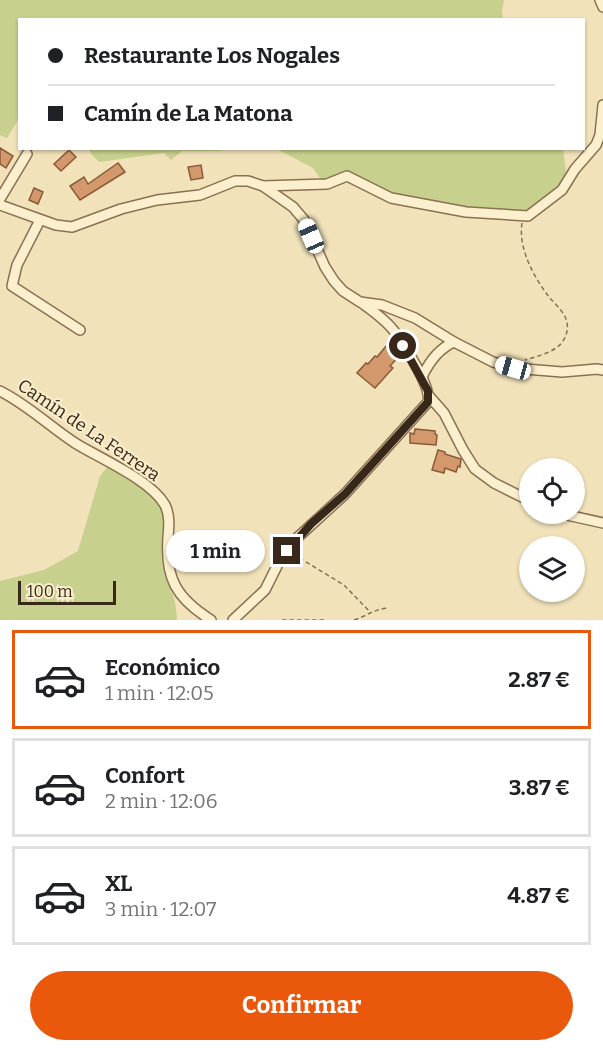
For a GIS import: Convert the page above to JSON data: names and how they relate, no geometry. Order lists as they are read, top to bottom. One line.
{"streets":{"street":["Camín de La Ferrera"]},"scale_bar":"100 m","page":{"banner":["Restaurante Los Nogales","Camín de La Matona"],"bubble":"1 min","scale":"100 m","list":[{"name":"Económico","note":"1 min · 12:05","value":"2.87 €"},{"name":"Confort","note":"2 min · 12:06","value":"3.87 €"},{"name":"XL","note":"3 min · 12:07","value":"4.87 €"}],"buttons":"Confirmar"}}
